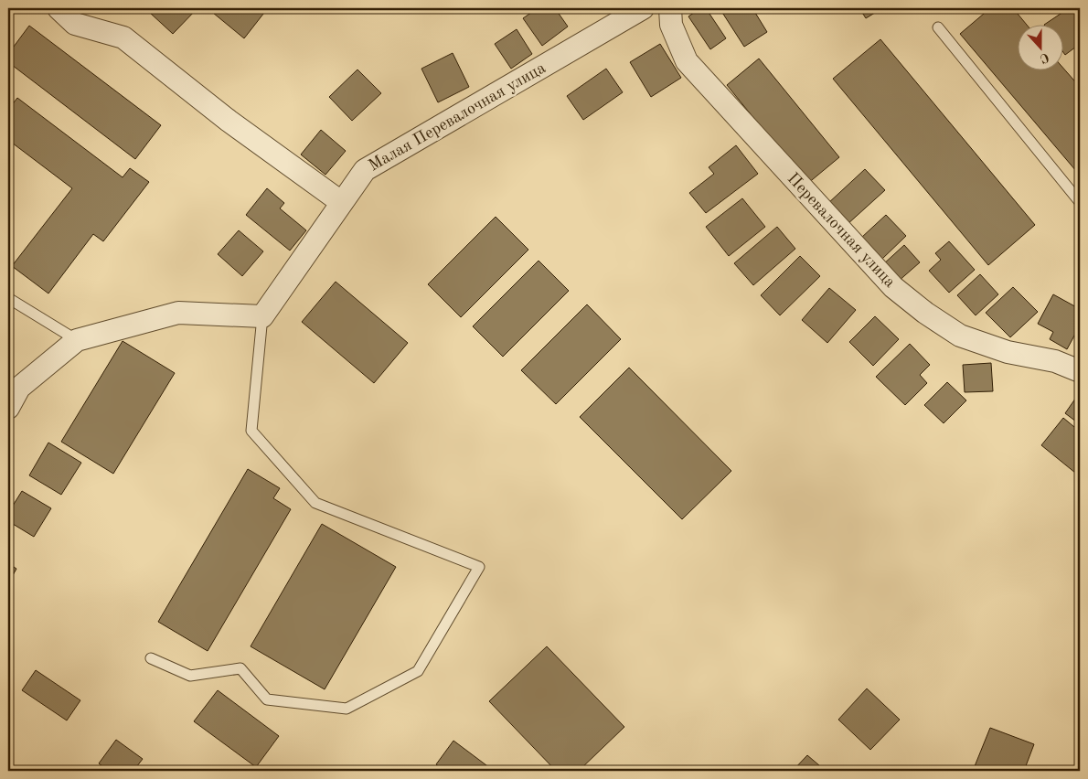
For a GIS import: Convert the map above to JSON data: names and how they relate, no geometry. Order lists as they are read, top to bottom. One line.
{"streets":{"street":["Малая Перевалочная улица","Перевалочная улица"]},"north":"bottom"}
